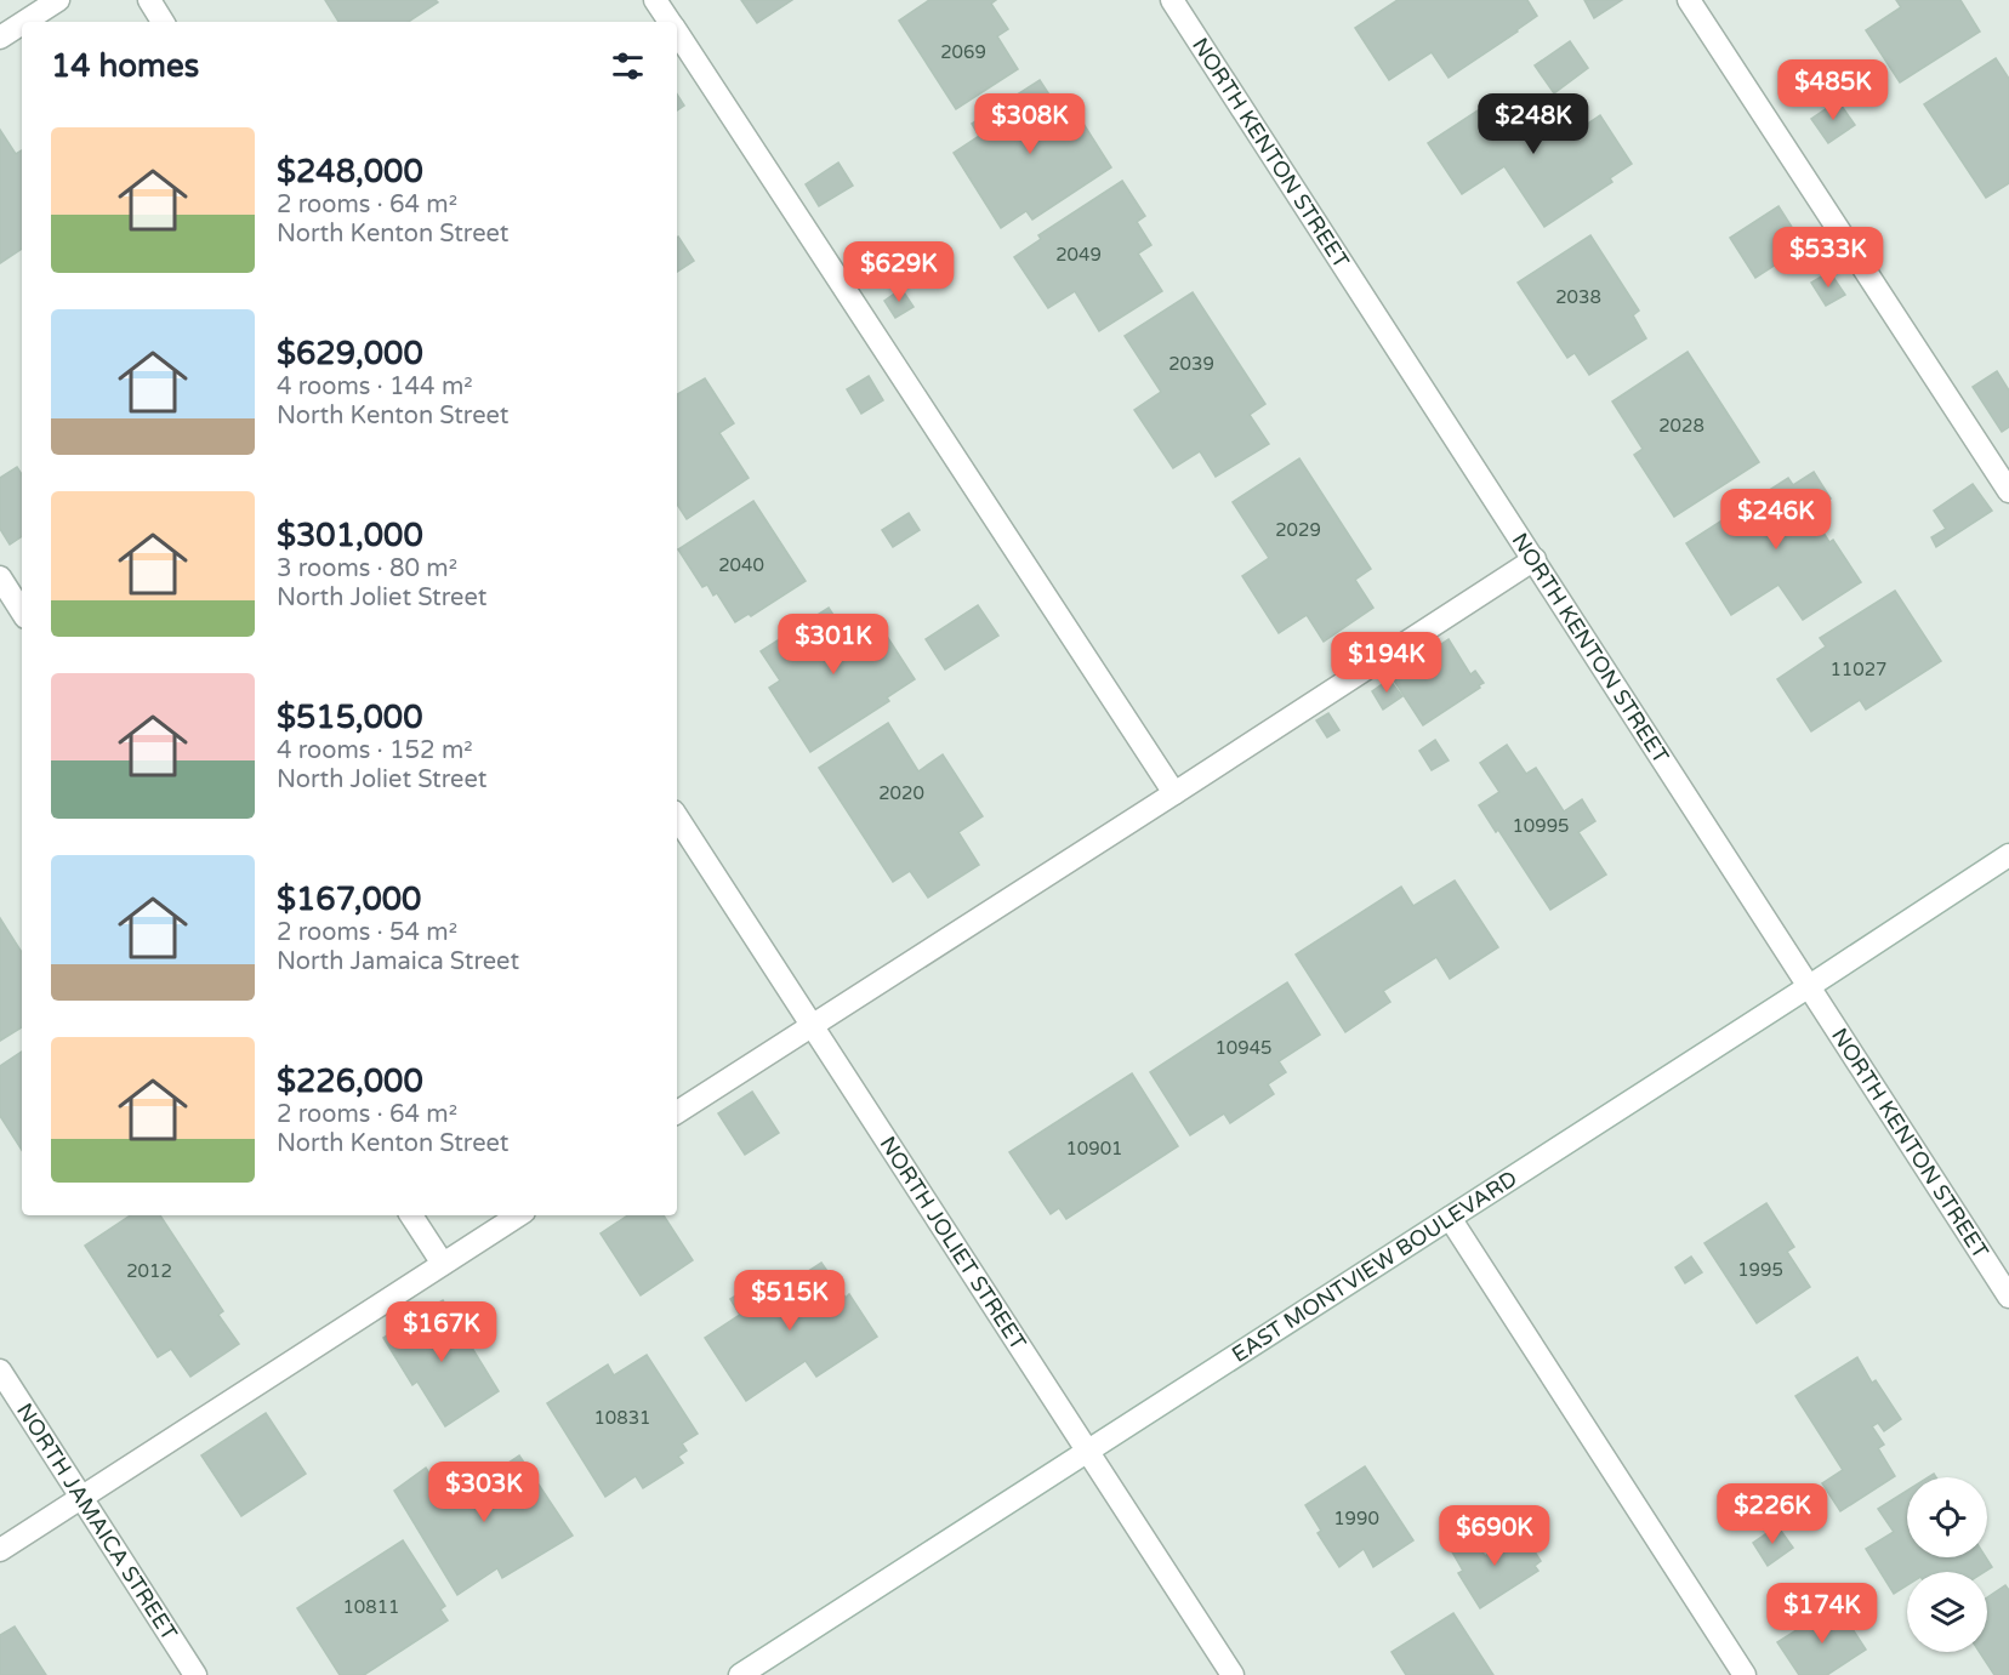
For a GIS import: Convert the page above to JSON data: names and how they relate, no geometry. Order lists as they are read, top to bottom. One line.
{"streets":{"street":["NORTH KENTON STREET","NORTH JOLIET STREET","EAST MONTVIEW BOULEVARD","NORTH JAMAICA STREET"]},"crossings":[["NORTH KENTON STREET","EAST MONTVIEW BOULEVARD"],["NORTH JOLIET STREET","EAST MONTVIEW BOULEVARD"]],"house_numbers":["2069","2049","2038","2039","2028","2029","2040","11027","2020","10995","10945","10901","1995","2012","10831","1990","10811"],"page":{"heading":"14 homes","price":["$485K","$308K","$248K","$533K","$629K","$246K","$301K","$194K","$515K","$167K","$303K","$226K","$690K","$174K"],"list":[{"name":"$248,000","note":"2 rooms · 64 m² · North Kenton Street"},{"name":"$629,000","note":"4 rooms · 144 m² · North Kenton Street"},{"name":"$301,000","note":"3 rooms · 80 m² · North Joliet Street"},{"name":"$515,000","note":"4 rooms · 152 m² · North Joliet Street"},{"name":"$167,000","note":"2 rooms · 54 m² · North Jamaica Street"},{"name":"$226,000","note":"2 rooms · 64 m² · North Kenton Street"}]}}
